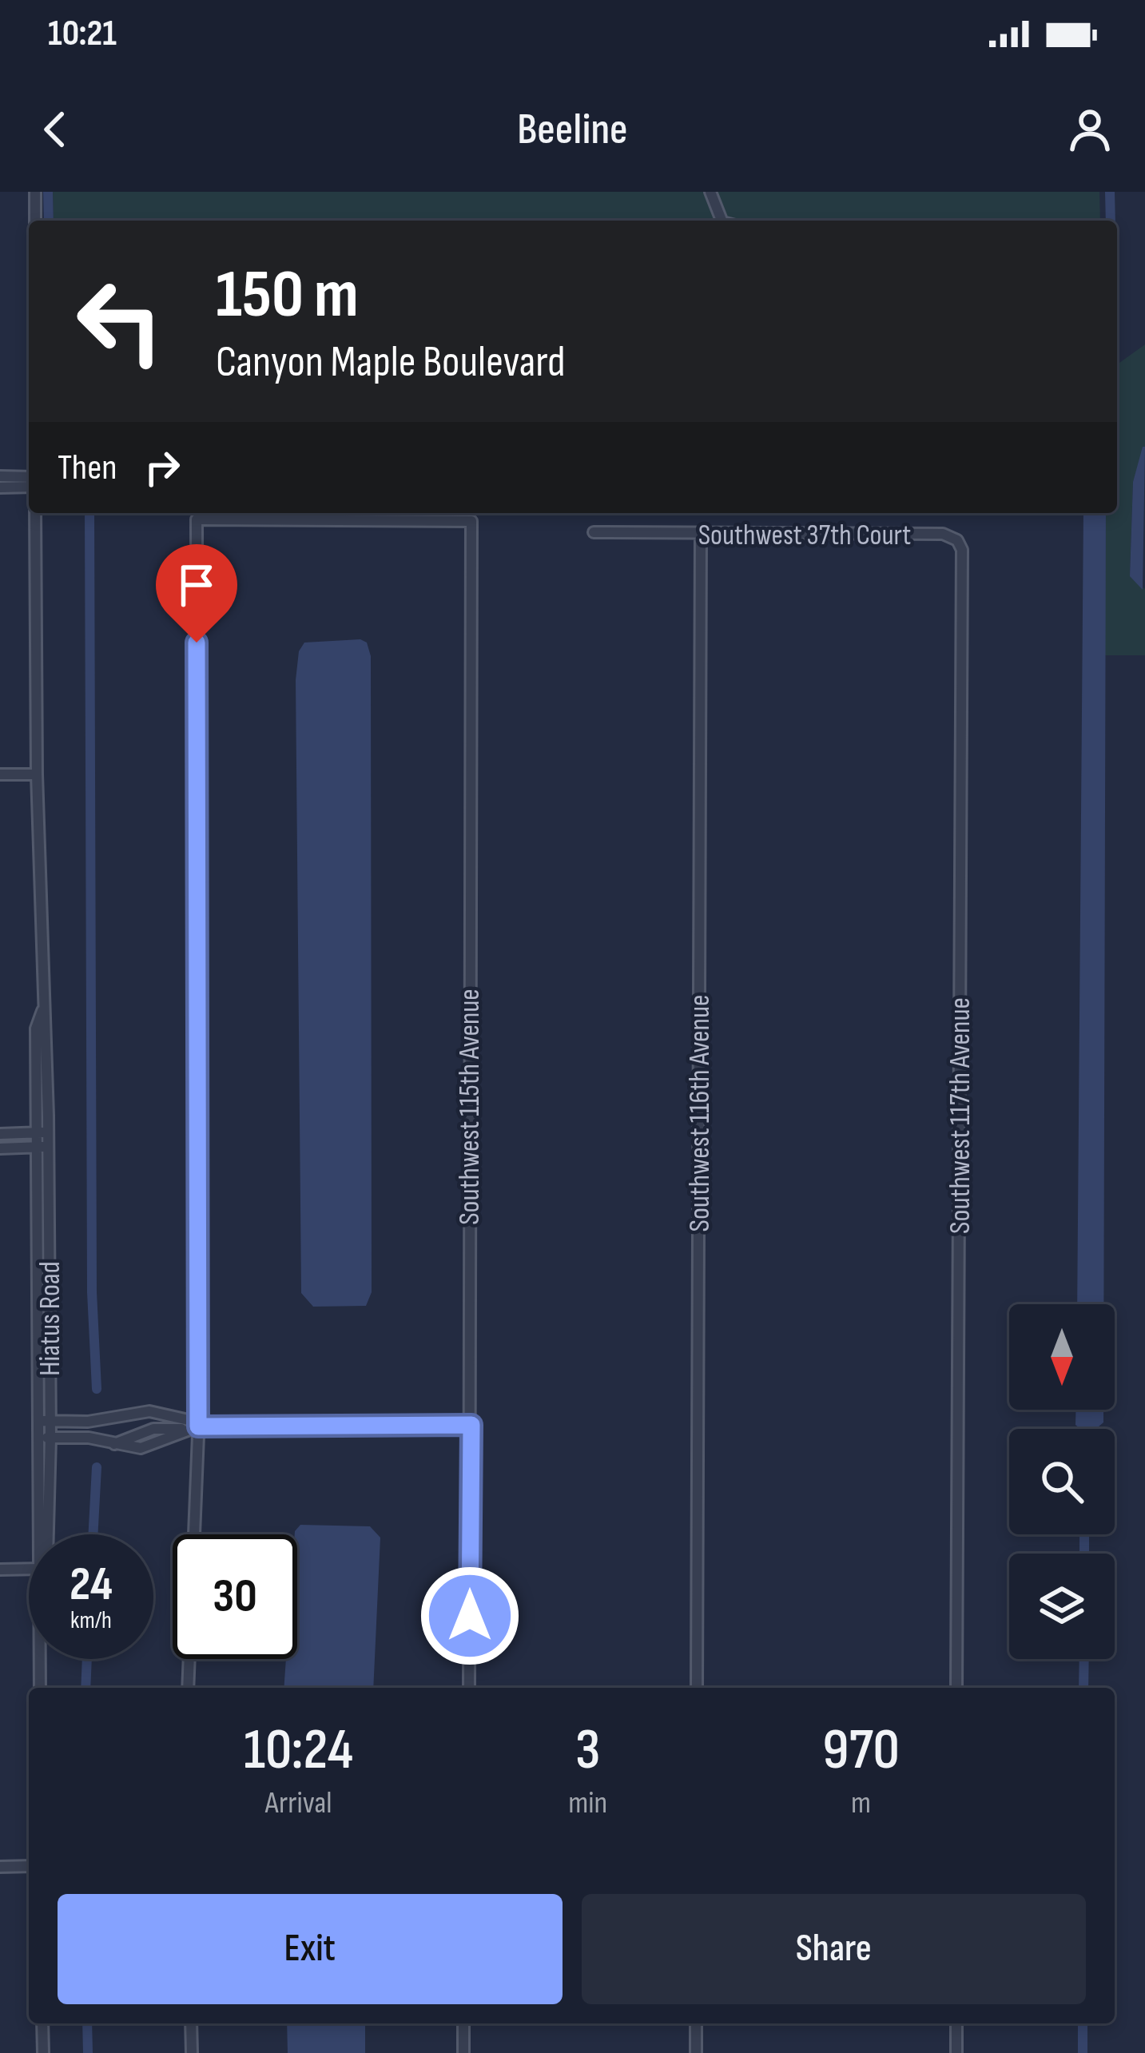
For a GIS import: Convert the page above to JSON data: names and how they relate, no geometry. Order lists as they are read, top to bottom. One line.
{"streets":{"street":["Southwest 37th Court","Southwest 115th Avenue","Southwest 116th Avenue","Southwest 117th Avenue","Hiatus Road"]},"crossings":[["Southwest 37th Court","Southwest 116th Avenue"],["Southwest 37th Court","Southwest 117th Avenue"]],"north":"bottom","page":{"status":"10:21","header":"Beeline","turn":["150 m","Canyon Maple Boulevard"],"then":"Then","speed":"24 km/h","limit":"30","eta":["10:24","Arrival","3","min","970","m"],"buttons":["Exit","Share"]}}
